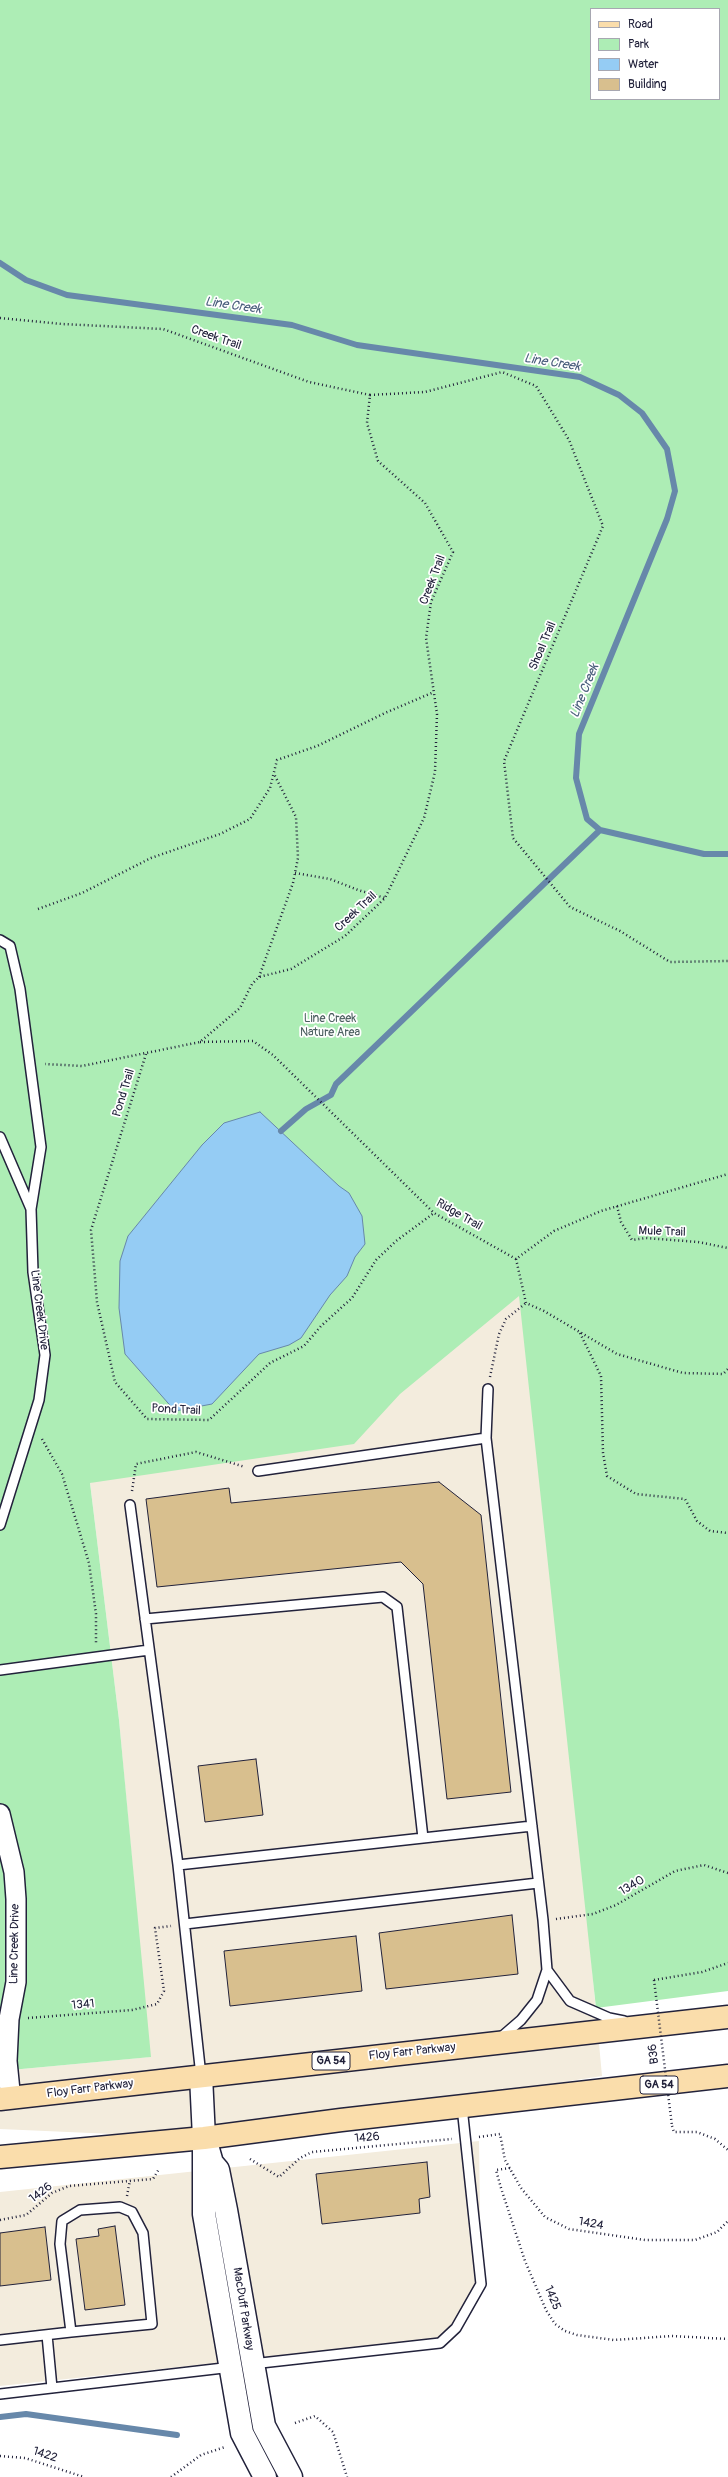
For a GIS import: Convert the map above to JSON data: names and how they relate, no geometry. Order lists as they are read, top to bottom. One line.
{"streets":{"main road":["Floy Farr Parkway","GA 54"],"street":["Line Creek Drive","MacDuff Parkway"],"path":["Creek Trail","Shoal Trail","Pond Trail","Ridge Trail","Mule Trail","1340","1341","B36","1426","1424","1425","1422"]},"crossings":[["Creek Trail","Shoal Trail"],["Pond Trail","Ridge Trail"],["Line Creek Drive","1341"],["Line Creek Drive","Floy Farr Parkway"],["Floy Farr Parkway","MacDuff Parkway"],["GA 54","MacDuff Parkway"],["1426","1424"],["1424","1425"]],"water":["Line Creek"],"parks":["Line Creek Nature Area"],"legend":["Road","Park","Water","Building"]}
